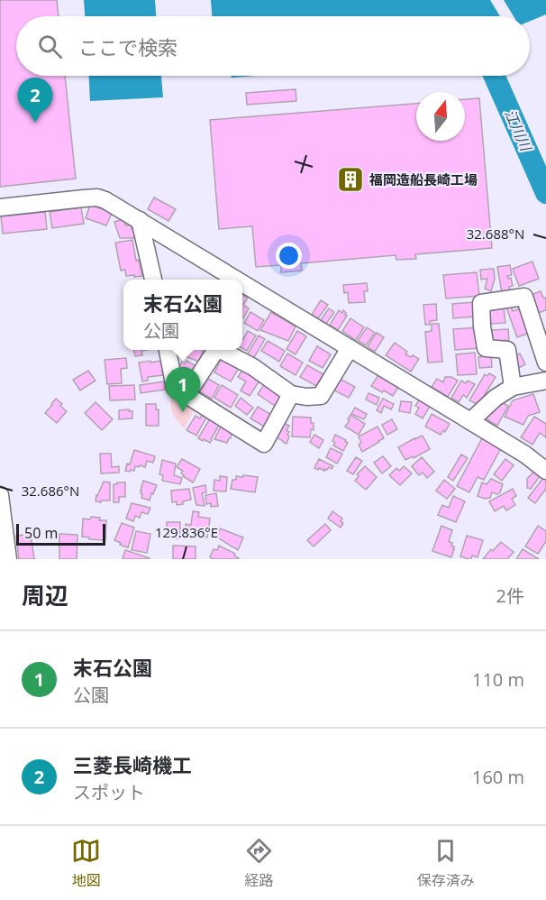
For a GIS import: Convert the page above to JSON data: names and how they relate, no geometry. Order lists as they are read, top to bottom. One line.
{"water":["江川川"],"places":{"building":["福岡造船長崎工場"]},"scale_bar":"50 m","north":"top","page":{"search":"ここで検索","pins":["2","1"],"popup":["末石公園","公園"],"scale":"50 m","heading":["周辺","2件"],"list":[{"mark":"1","name":"末石公園","note":"公園","value":"110 m"},{"mark":"2","name":"三菱長崎機工","note":"スポット","value":"160 m"}],"nav":["地図","経路","保存済み"]},"coordinates":["32.688°N","32.686°N","129.836°E"]}
